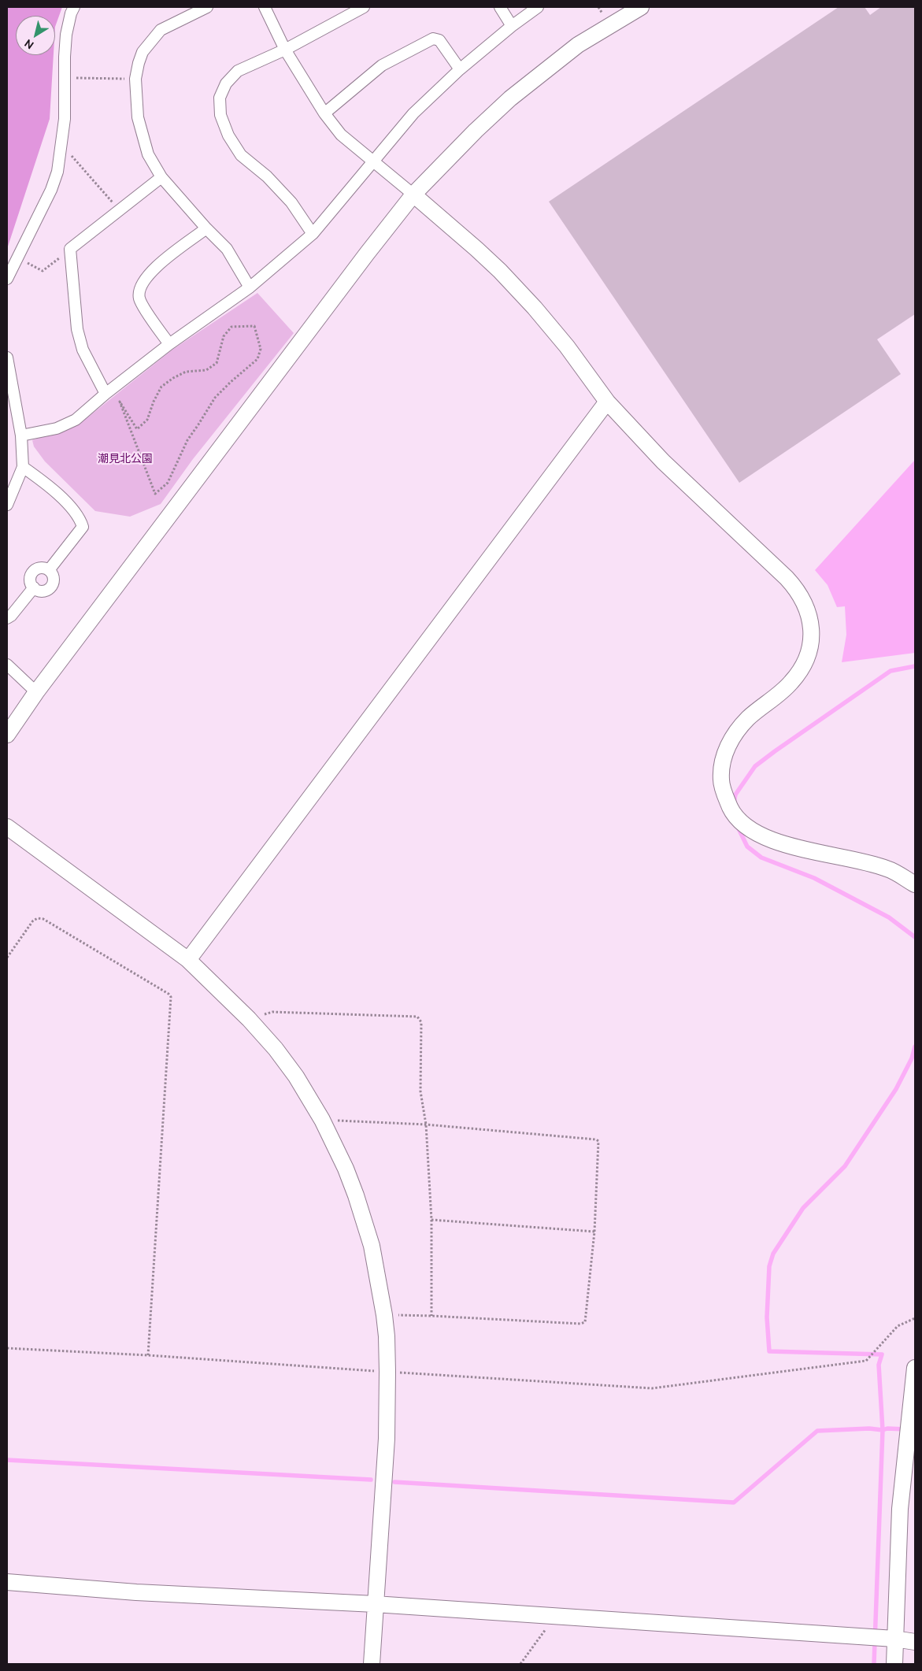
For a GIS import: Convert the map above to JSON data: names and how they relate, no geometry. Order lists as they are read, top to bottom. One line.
{"parks":["潮見北公園"],"north":"bottom left"}
